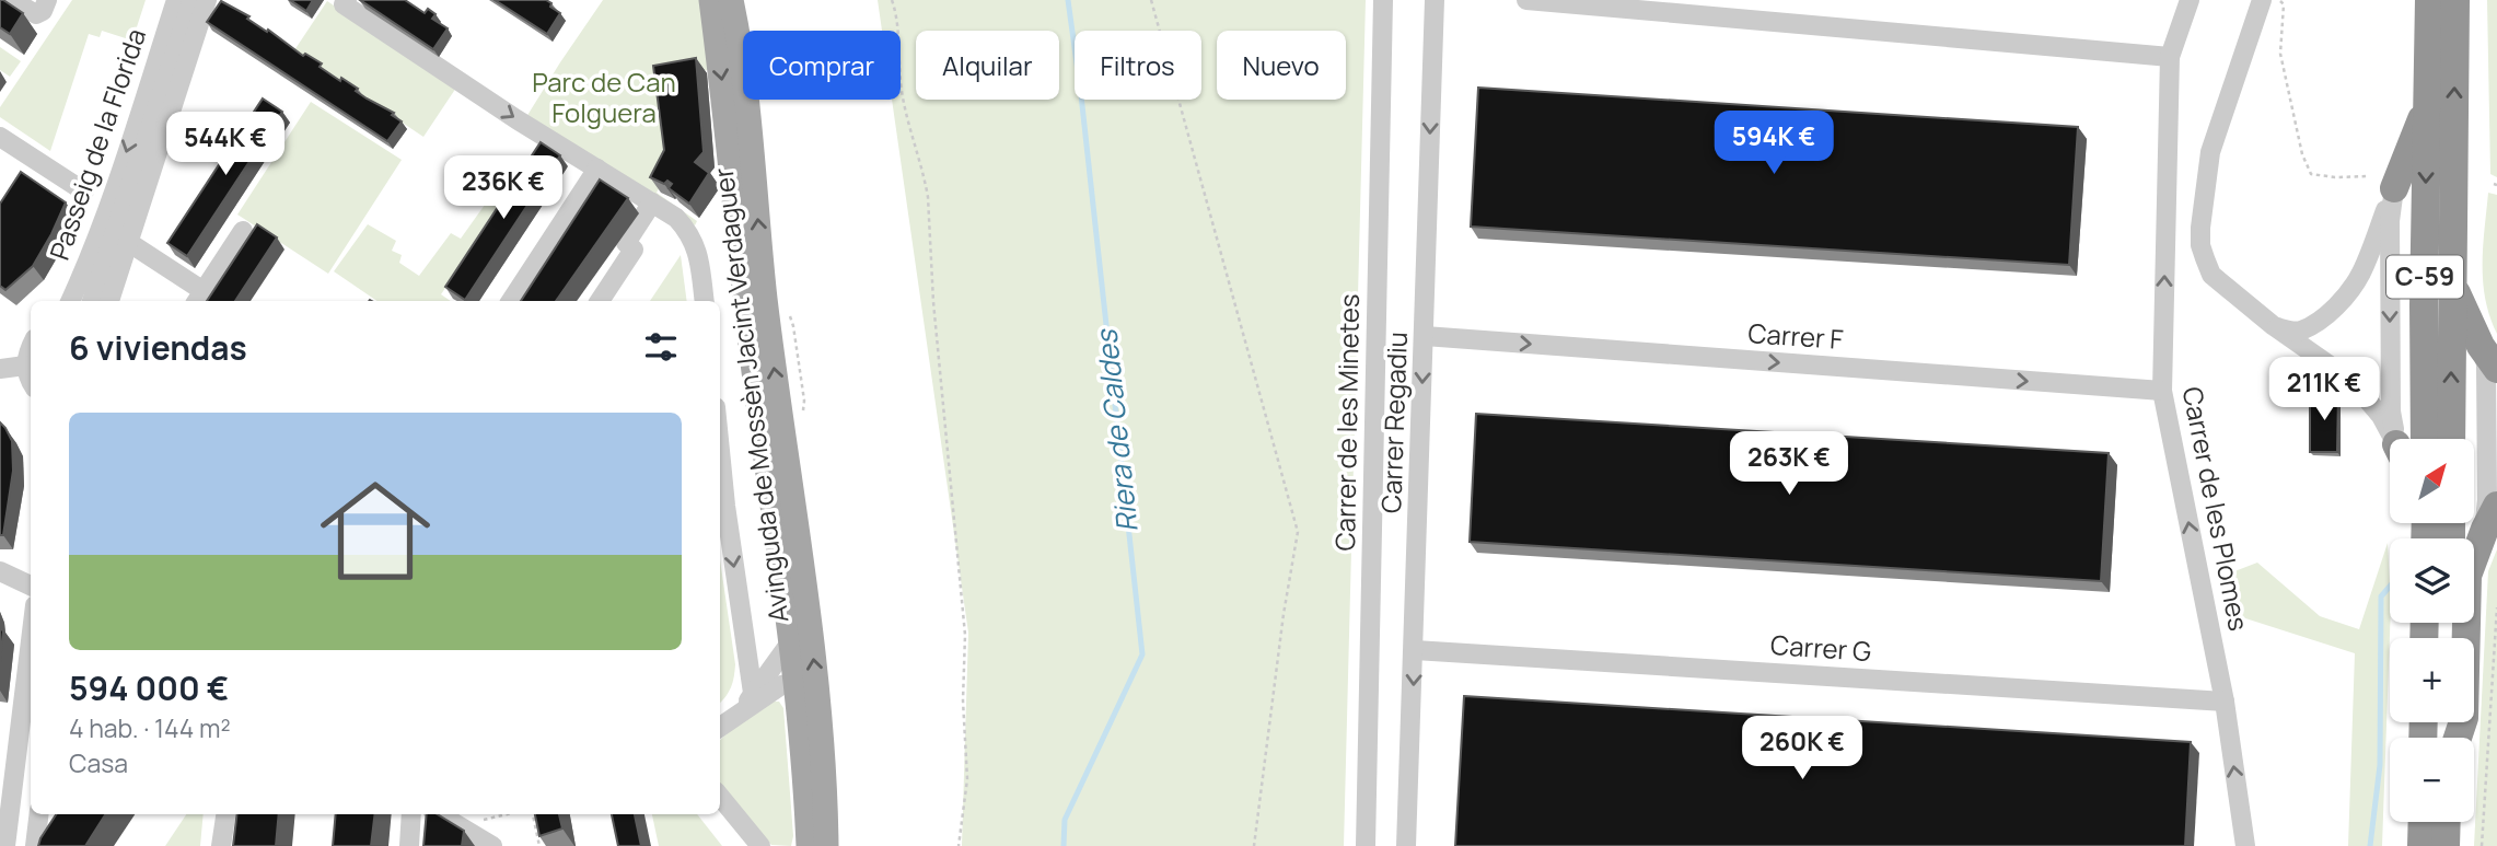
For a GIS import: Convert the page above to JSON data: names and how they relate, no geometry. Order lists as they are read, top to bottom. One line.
{"streets":{"highway":["C-59"],"main road":["Avinguda de Mossèn Jacint Verdaguer"],"street":["Passeig de la Florida","Carrer F","Carrer de les Minetes","Carrer Regadiu","Carrer de les Plomes","Carrer G"]},"crossings":[["Carrer F","Carrer Regadiu"],["Carrer F","Carrer de les Plomes"],["Carrer Regadiu","Carrer G"],["Carrer de les Plomes","Carrer G"]],"one_way":["Carrer F","Carrer Regadiu","Carrer de les Plomes"],"water":["Riera de Caldes"],"parks":["Parc de Can Folguera"],"north":"top right","page":{"chip":["Comprar","Alquilar","Filtros","Nuevo"],"price":["594K €","544K €","236K €","211K €","263K €","260K €"],"heading":"6 viviendas","list":[{"name":"594 000 €","note":"4 hab. · 144 m² · Casa"}],"map_buttons":["+","−"]}}
